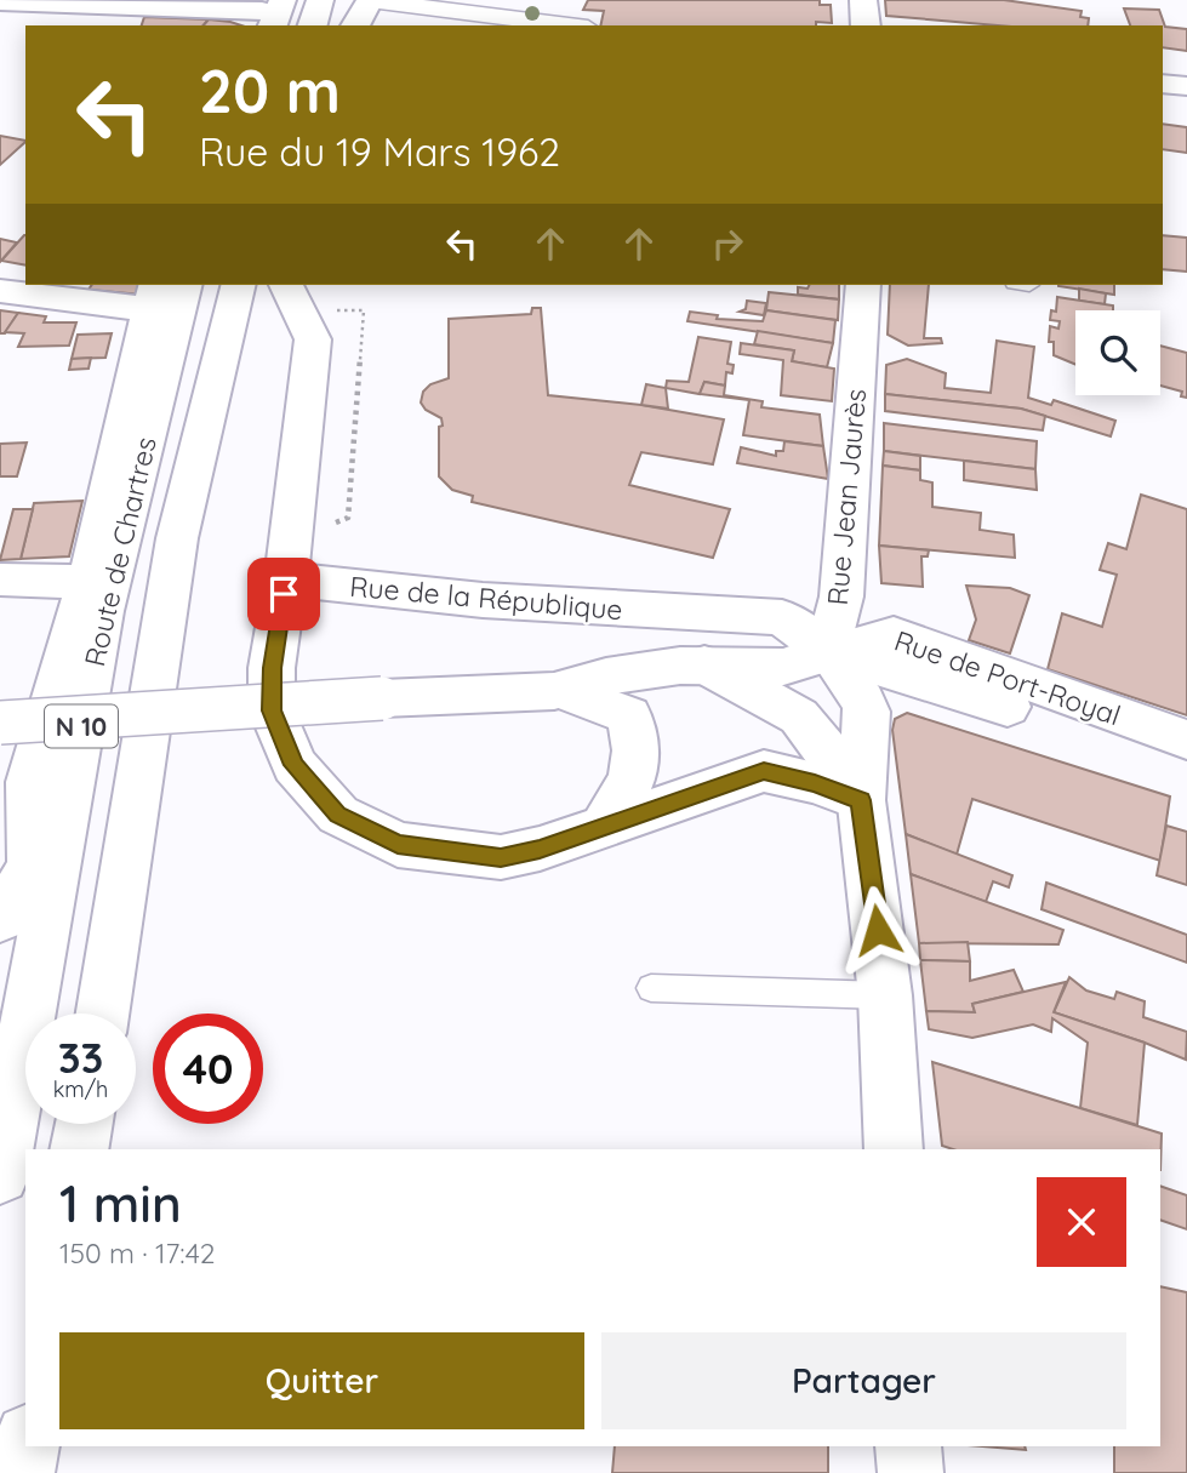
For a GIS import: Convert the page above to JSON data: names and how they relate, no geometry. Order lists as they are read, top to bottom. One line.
{"streets":{"street":["Rue Jean Jaurès","Route de Chartres","Rue de la République","Rue de Port-Royal","N 10"]},"crossings":[["Rue Jean Jaurès","Rue de la République"],["Rue Jean Jaurès","Rue de Port-Royal"],["Rue de la République","Rue de Port-Royal"]],"page":{"turn":["20 m","Rue du 19 Mars 1962"],"speed":"33 km/h","limit":"40","heading":["1 min","150 m · 17:42"],"buttons":["Quitter","Partager"]}}
